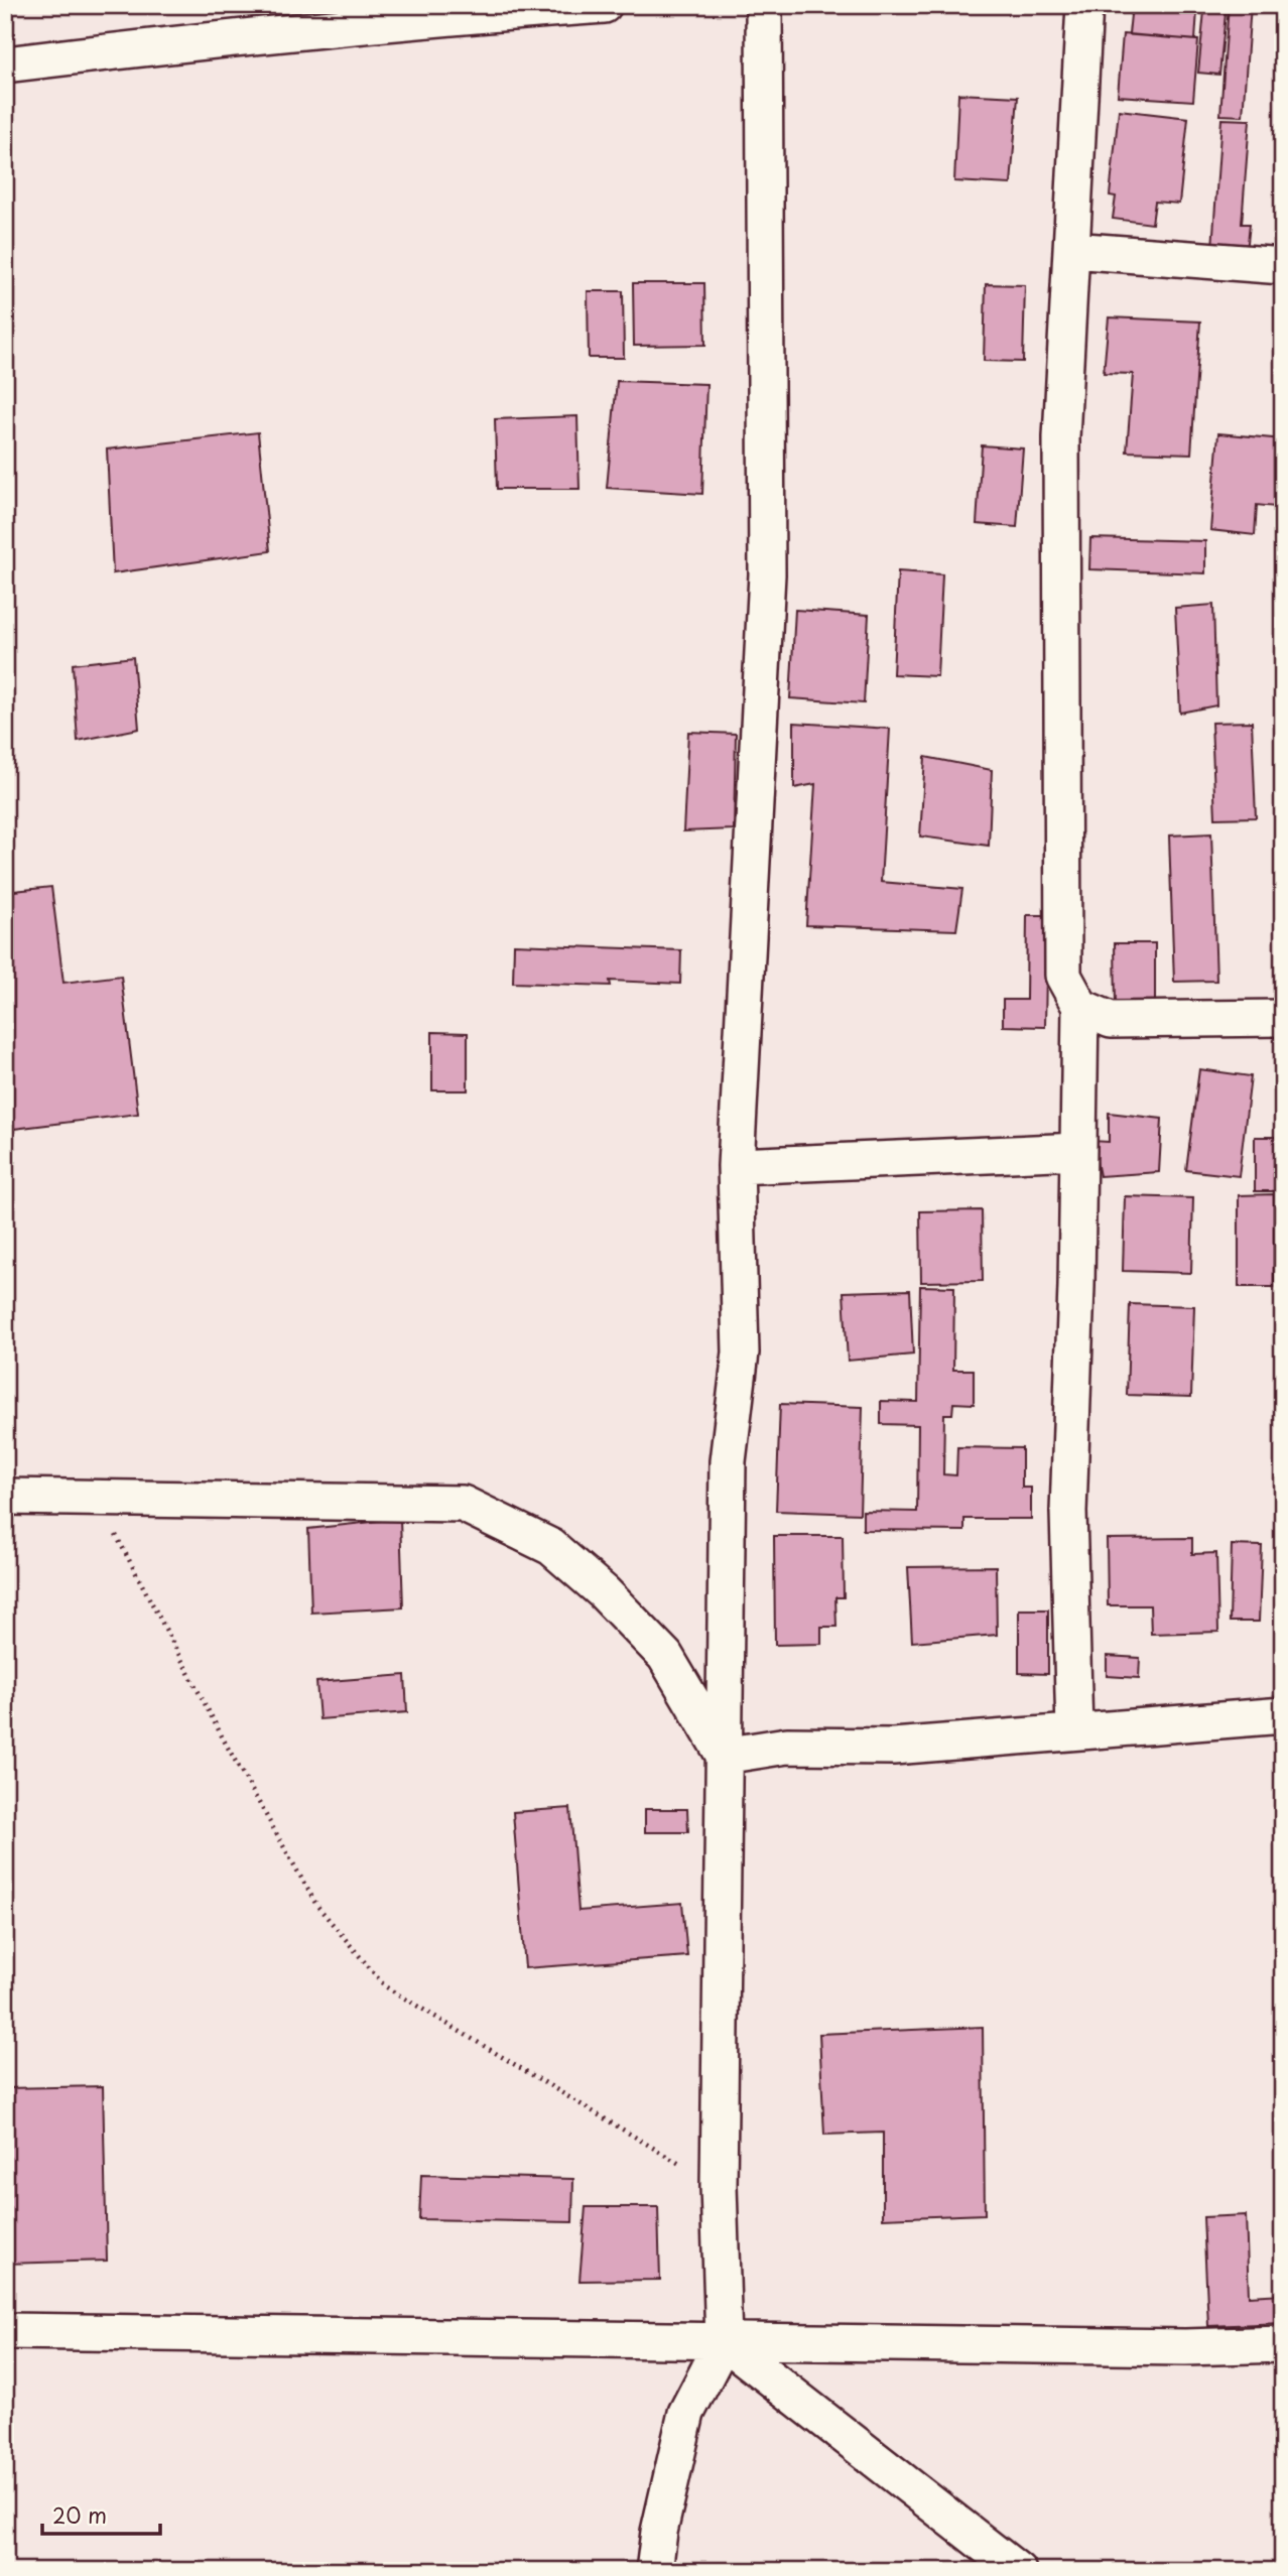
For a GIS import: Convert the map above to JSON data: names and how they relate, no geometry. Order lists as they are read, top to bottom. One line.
{"scale_bar":"20 m"}
